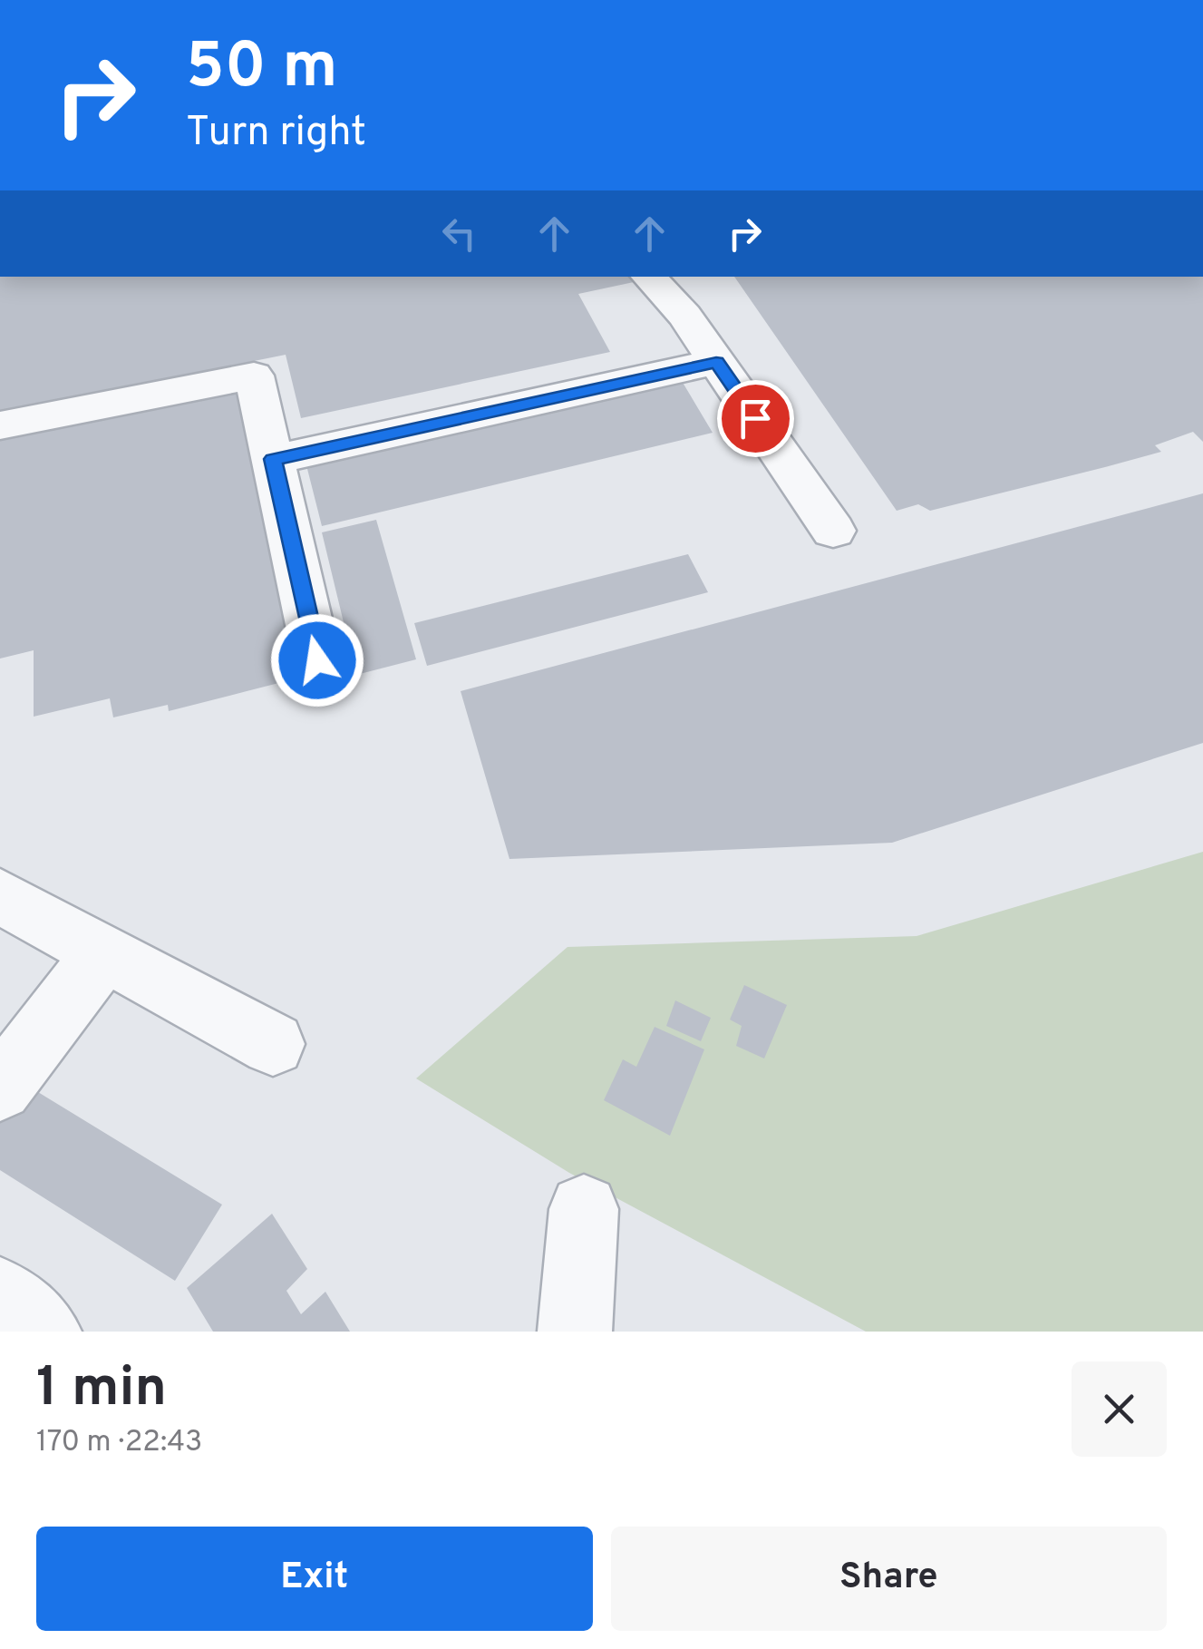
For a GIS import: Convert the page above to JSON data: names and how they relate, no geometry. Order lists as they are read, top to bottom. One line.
{"page":{"turn":["50 m","Turn right"],"heading":["1 min","170 m · 22:43"],"buttons":["Exit","Share"]}}
